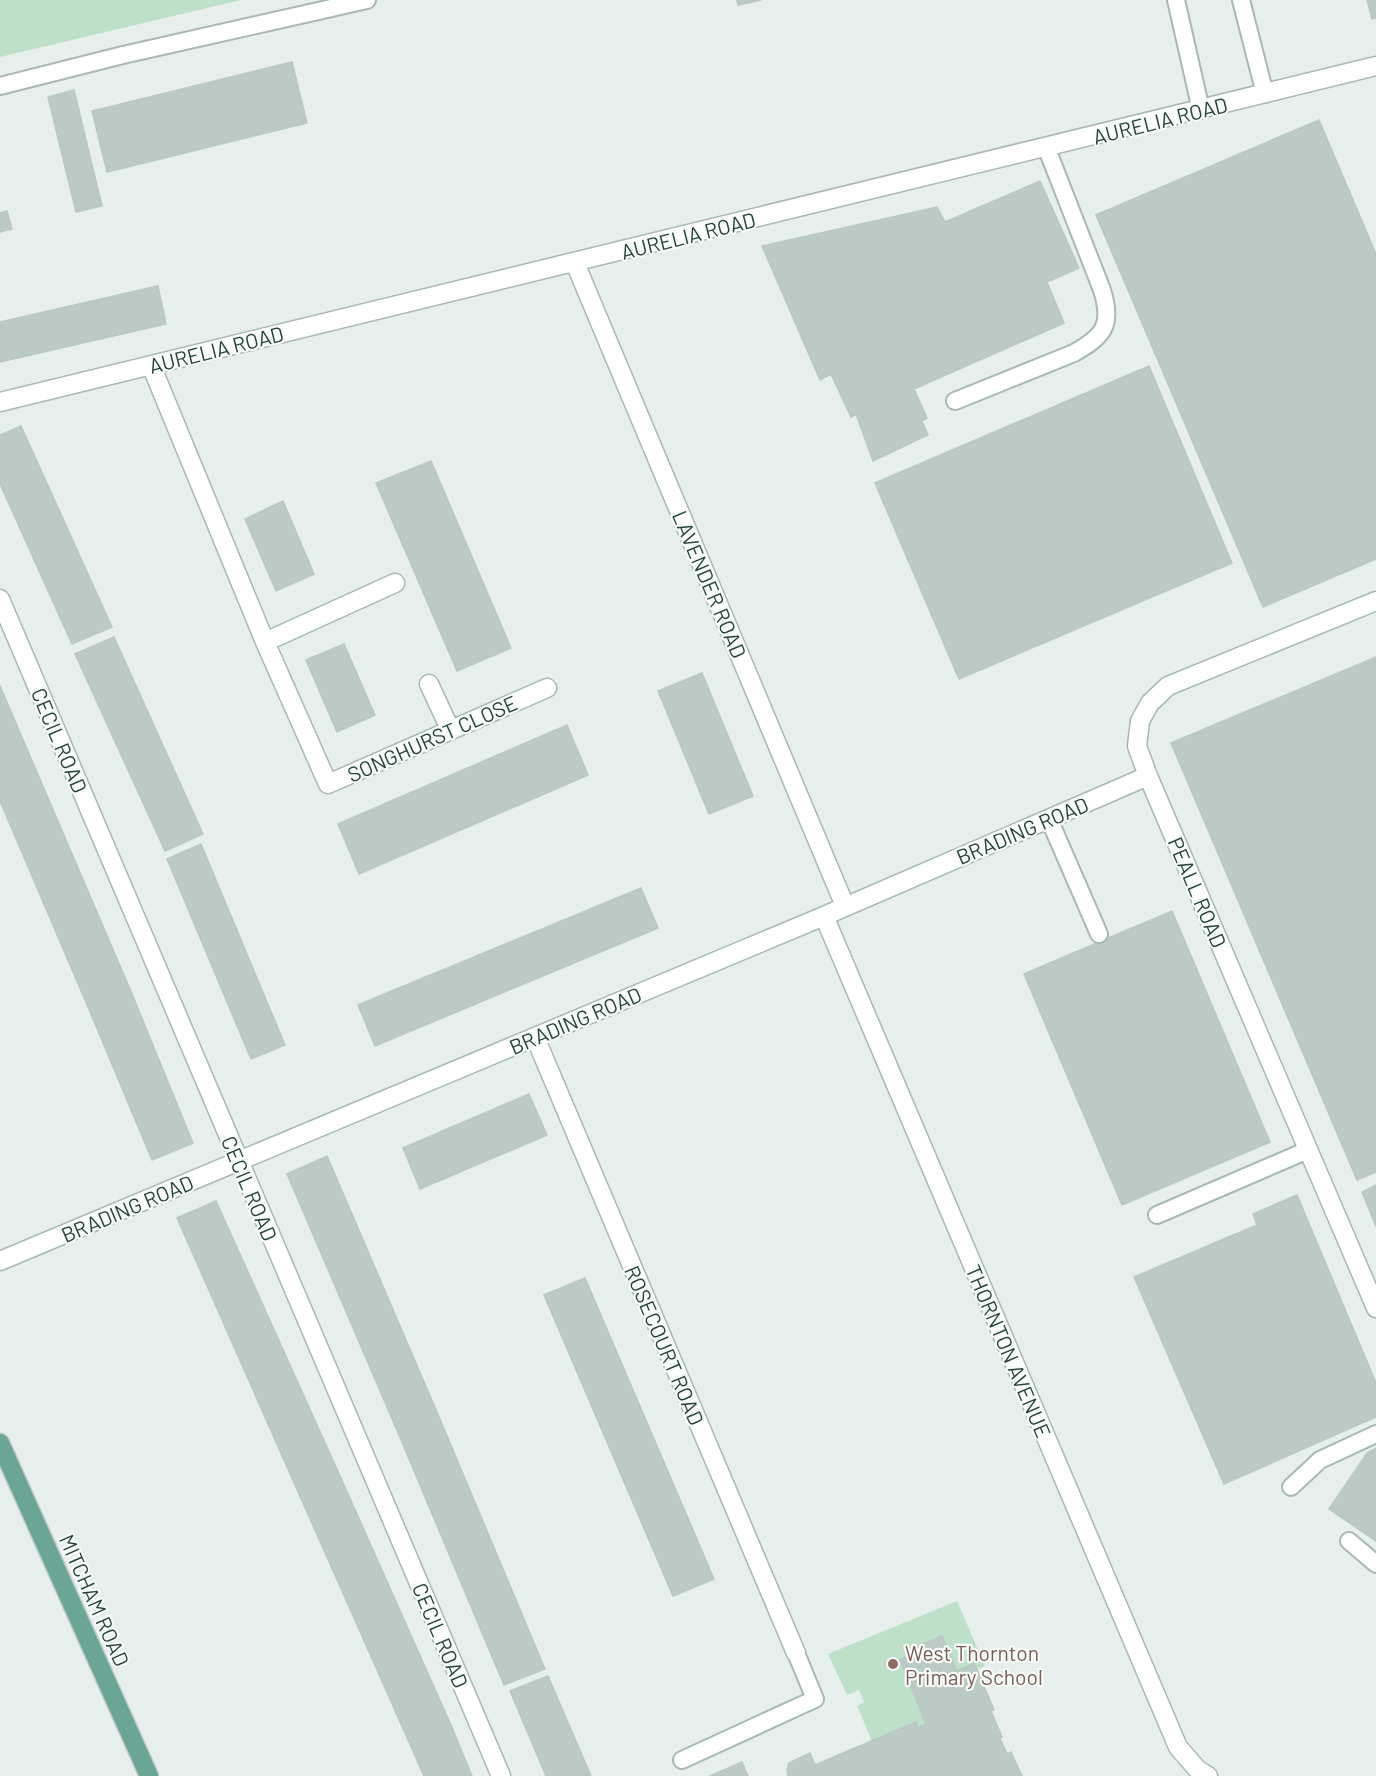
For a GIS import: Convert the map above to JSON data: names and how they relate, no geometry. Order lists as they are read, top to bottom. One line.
{"streets":{"main road":["MITCHAM ROAD"],"street":["AURELIA ROAD","LAVENDER ROAD","SONGHURST CLOSE","CECIL ROAD","BRADING ROAD","PEALL ROAD","ROSECOURT ROAD","THORNTON AVENUE"]},"crossings":[["AURELIA ROAD","LAVENDER ROAD"],["AURELIA ROAD","SONGHURST CLOSE"],["LAVENDER ROAD","BRADING ROAD"],["CECIL ROAD","BRADING ROAD"],["BRADING ROAD","PEALL ROAD"],["BRADING ROAD","ROSECOURT ROAD"],["BRADING ROAD","THORNTON AVENUE"]],"places":["West Thornton Primary School"]}
